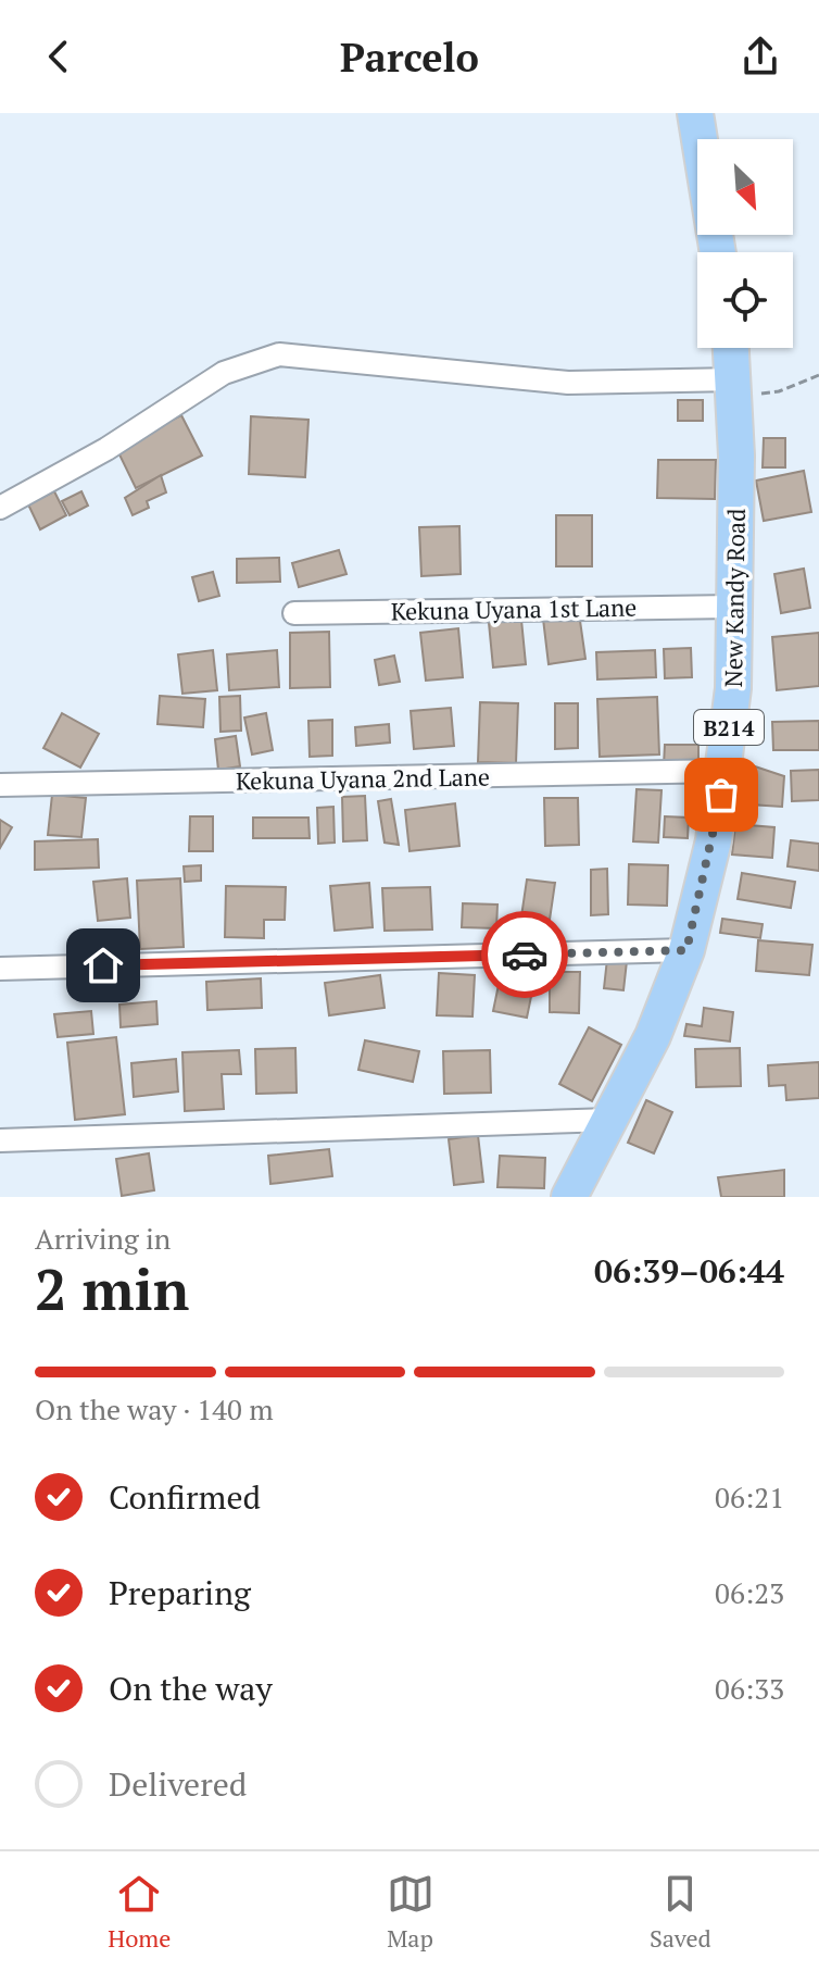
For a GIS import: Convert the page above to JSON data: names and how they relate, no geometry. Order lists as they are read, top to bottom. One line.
{"streets":{"main road":["New Kandy Road","B214"],"street":["Kekuna Uyana 1st Lane","Kekuna Uyana 2nd Lane"]},"crossings":[["New Kandy Road","Kekuna Uyana 1st Lane"],["New Kandy Road","Kekuna Uyana 2nd Lane"]],"north":"bottom right","page":{"header":"Parcelo","heading":["2 min","Arriving in","06:39–06:44"],"bar":"On the way · 140 m","list":[["Confirmed","06:21"],["Preparing","06:23"],["On the way","06:33"],"Delivered"],"tabs":["Home","Map","Saved"]}}
